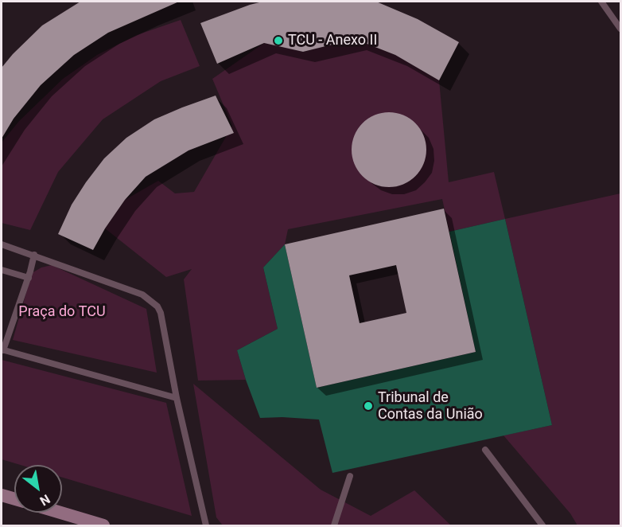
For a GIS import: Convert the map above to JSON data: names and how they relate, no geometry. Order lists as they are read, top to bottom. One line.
{"parks":["Praça do TCU"],"places":["TCU - Anexo II","Tribunal de Contas da União"],"north":"bottom right"}
